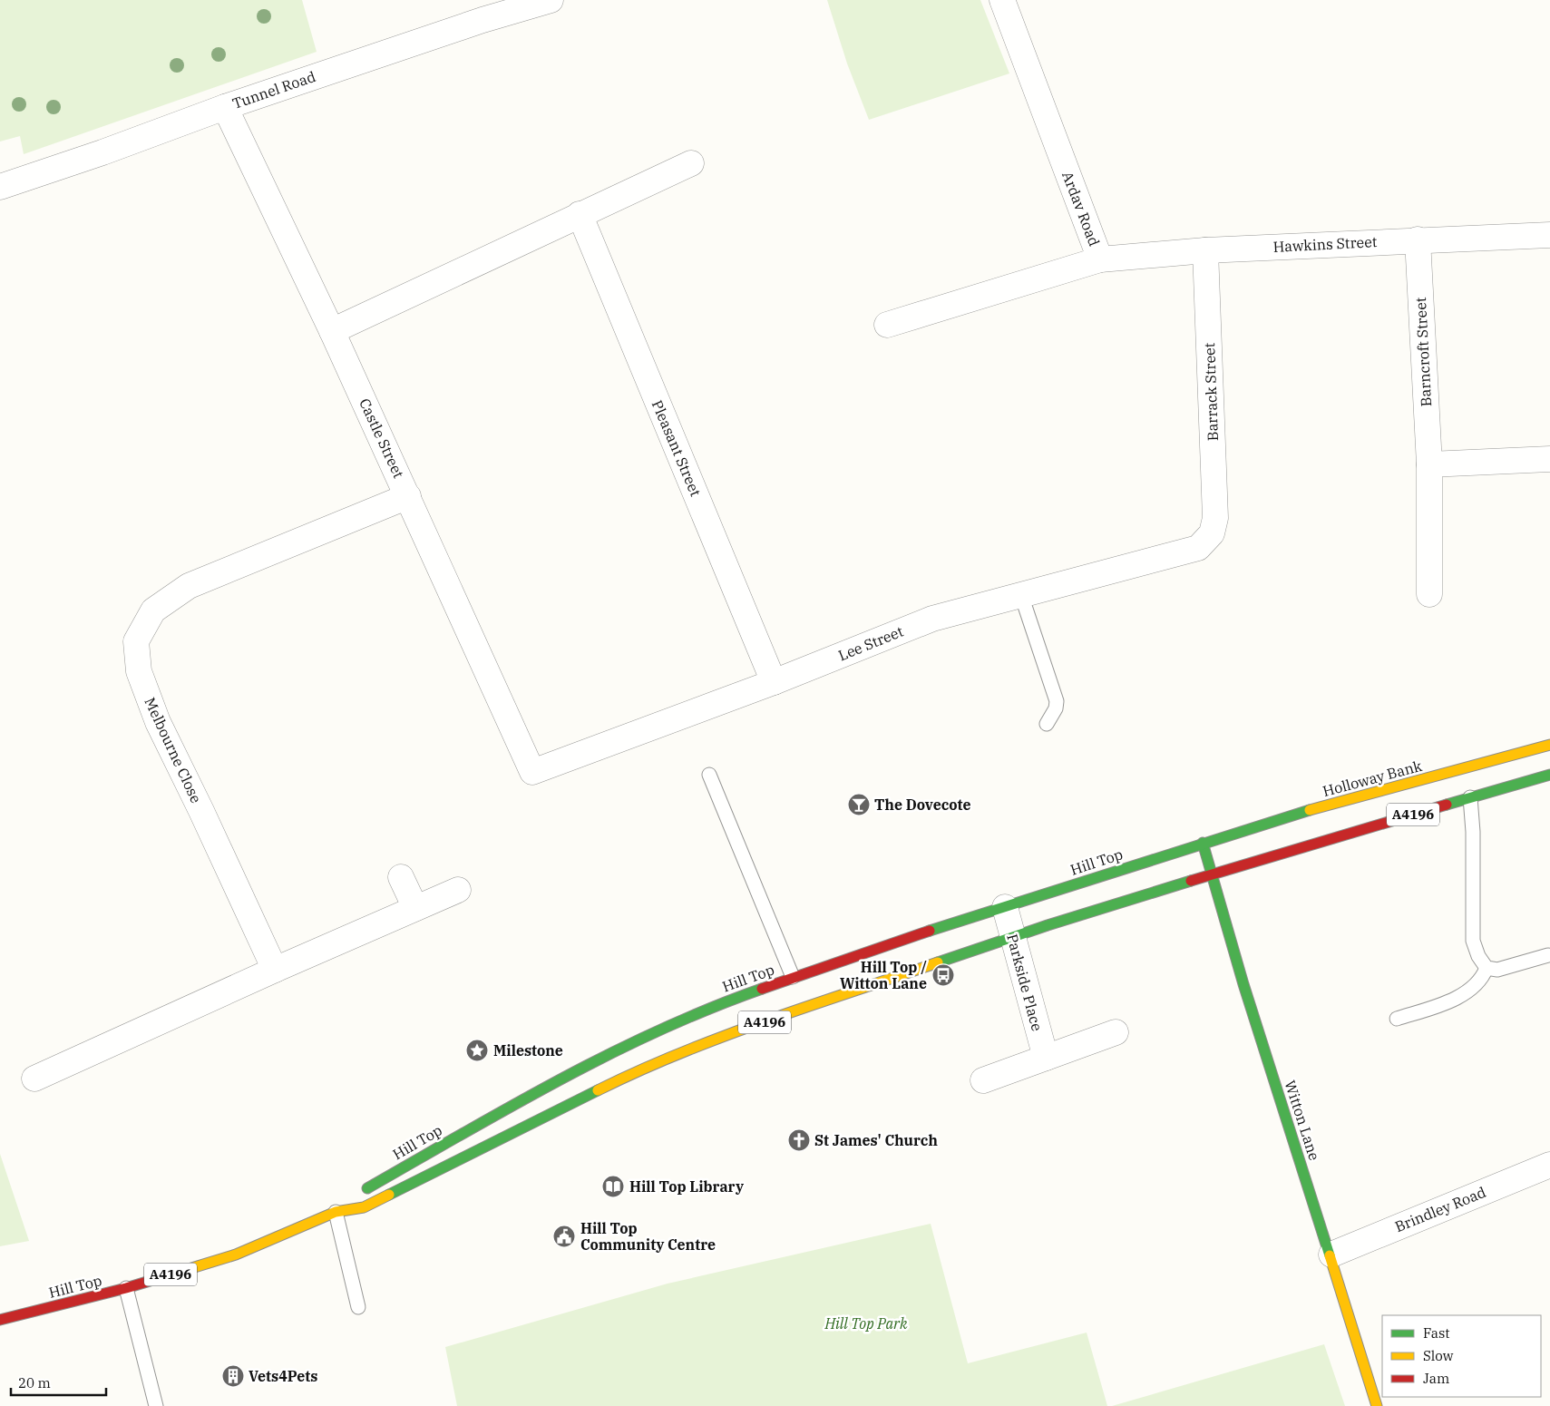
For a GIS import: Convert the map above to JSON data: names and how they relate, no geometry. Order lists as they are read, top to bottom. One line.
{"streets":{"main road":["Holloway Bank","A4196","Hill Top","Witton Lane"],"street":["Tunnel Road","Ardav Road","Hawkins Street","Barncroft Street","Barrack Street","Castle Street","Pleasant Street","Lee Street","Melbourne Close","Parkside Place","Brindley Road"]},"crossings":[["Tunnel Road","Castle Street"],["Ardav Road","Hawkins Street"],["Hawkins Street","Barncroft Street"],["Hawkins Street","Barrack Street"],["Barrack Street","Lee Street"],["Castle Street","Lee Street"],["Castle Street","Melbourne Close"],["Pleasant Street","Lee Street"],["Holloway Bank","Hill Top"],["Holloway Bank","Witton Lane"],["A4196","Hill Top"],["A4196","Witton Lane"],["Hill Top","Parkside Place"],["Hill Top","Witton Lane"],["Witton Lane","Brindley Road"]],"parks":["Hill Top Park"],"places":{"bar":["The Dovecote"],"bus stop":["Hill Top / Witton Lane"],"place":["Milestone"],"church":["St James' Church"],"library":["Hill Top Library"],"public building":["Hill Top Community Centre"],"building":["Vets4Pets"]},"legend":["Fast","Slow","Jam"],"scale_bar":"20 m"}
